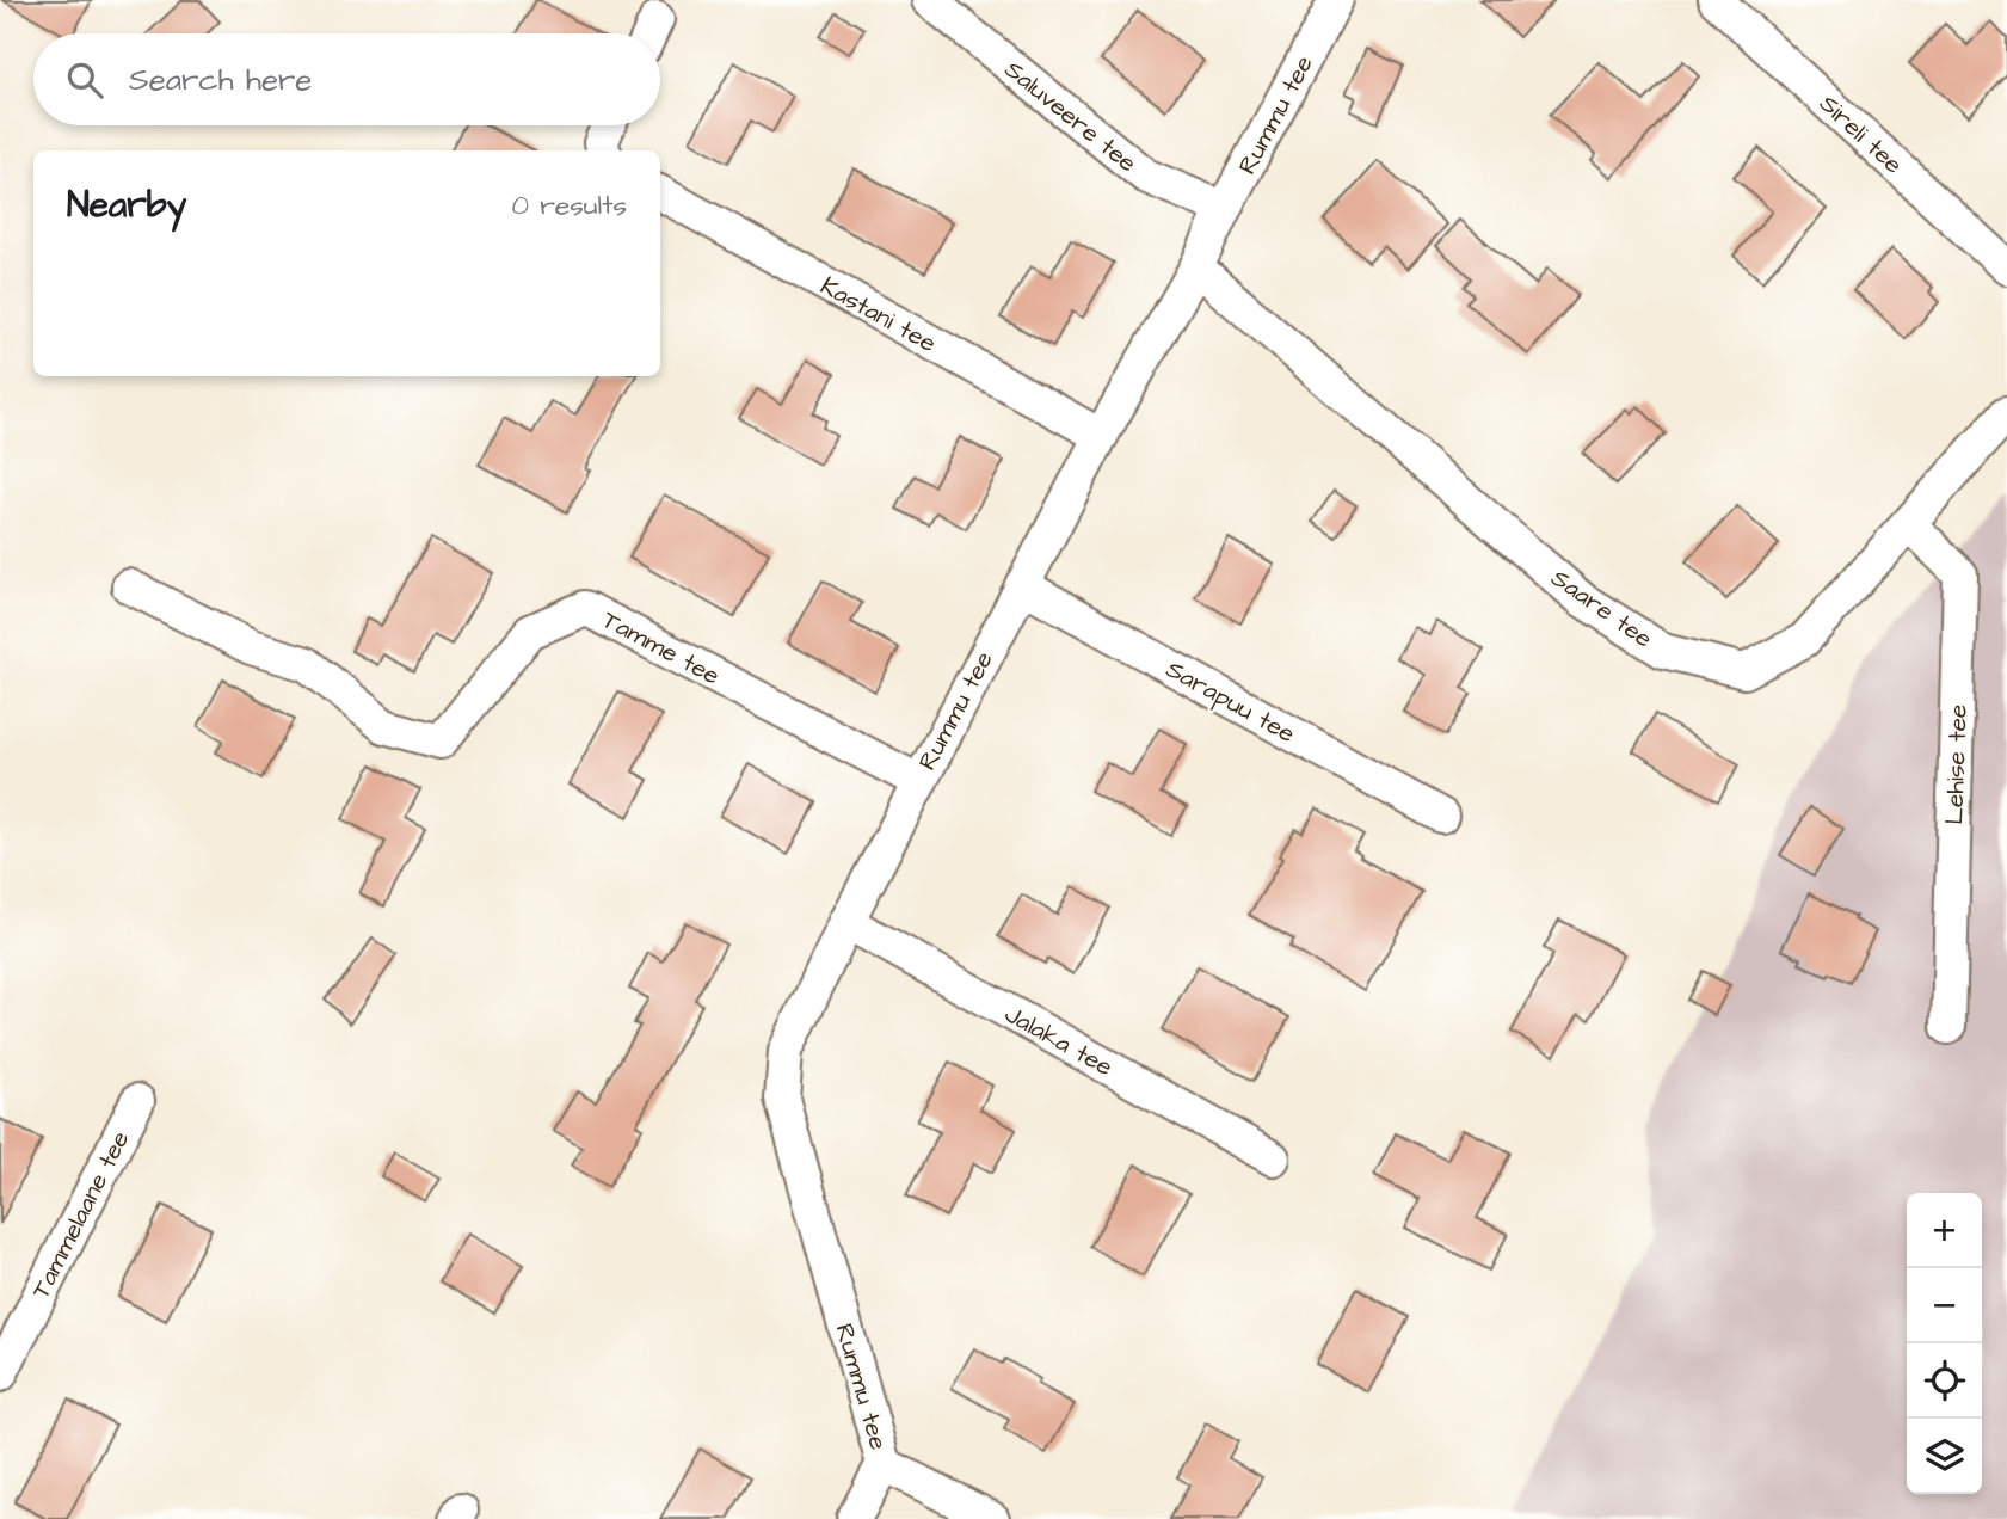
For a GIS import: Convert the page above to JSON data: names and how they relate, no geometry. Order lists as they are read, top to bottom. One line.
{"streets":{"street":["Rummu tee","Saluveere tee","Sireli tee","Kastani tee","Saare tee","Tamme tee","Sarapuu tee","Lehise tee","Jalaka tee","Tammelaane tee"]},"crossings":[["Rummu tee","Saluveere tee"],["Rummu tee","Kastani tee"],["Rummu tee","Saare tee"],["Rummu tee","Tamme tee"],["Rummu tee","Sarapuu tee"],["Rummu tee","Jalaka tee"],["Saare tee","Lehise tee"]],"page":{"search":"Search here","heading":["Nearby","0 results"],"map_buttons":["+","−"]}}
